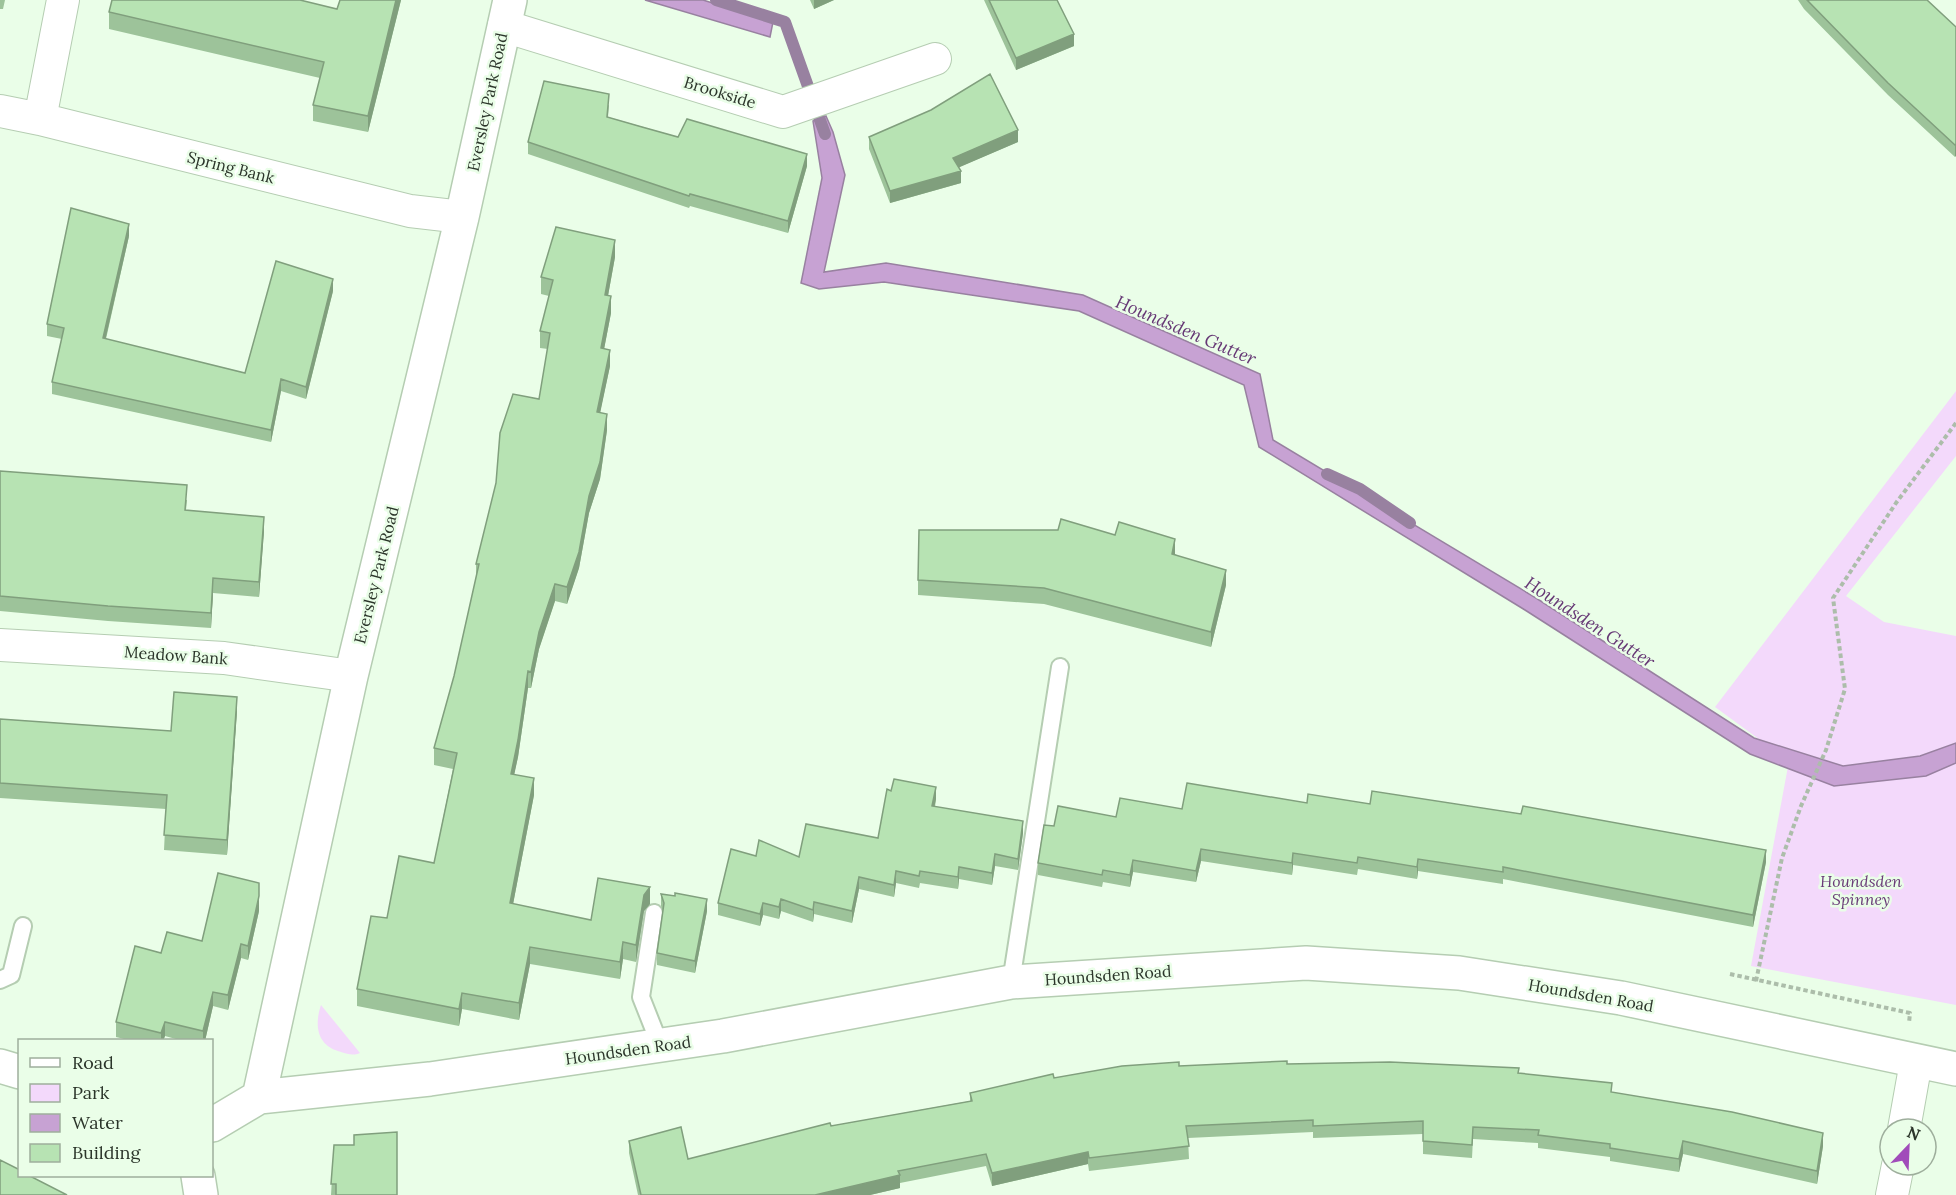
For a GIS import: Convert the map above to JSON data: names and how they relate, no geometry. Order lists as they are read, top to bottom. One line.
{"streets":{"street":["Brookside","Eversley Park Road","Spring Bank","Meadow Bank","Houndsden Road"]},"crossings":[["Brookside","Eversley Park Road"],["Eversley Park Road","Spring Bank"],["Eversley Park Road","Meadow Bank"],["Eversley Park Road","Houndsden Road"]],"water":["Houndsden Gutter"],"parks":["Houndsden Spinney"],"legend":["Road","Park","Water","Building"],"north":"top right"}
